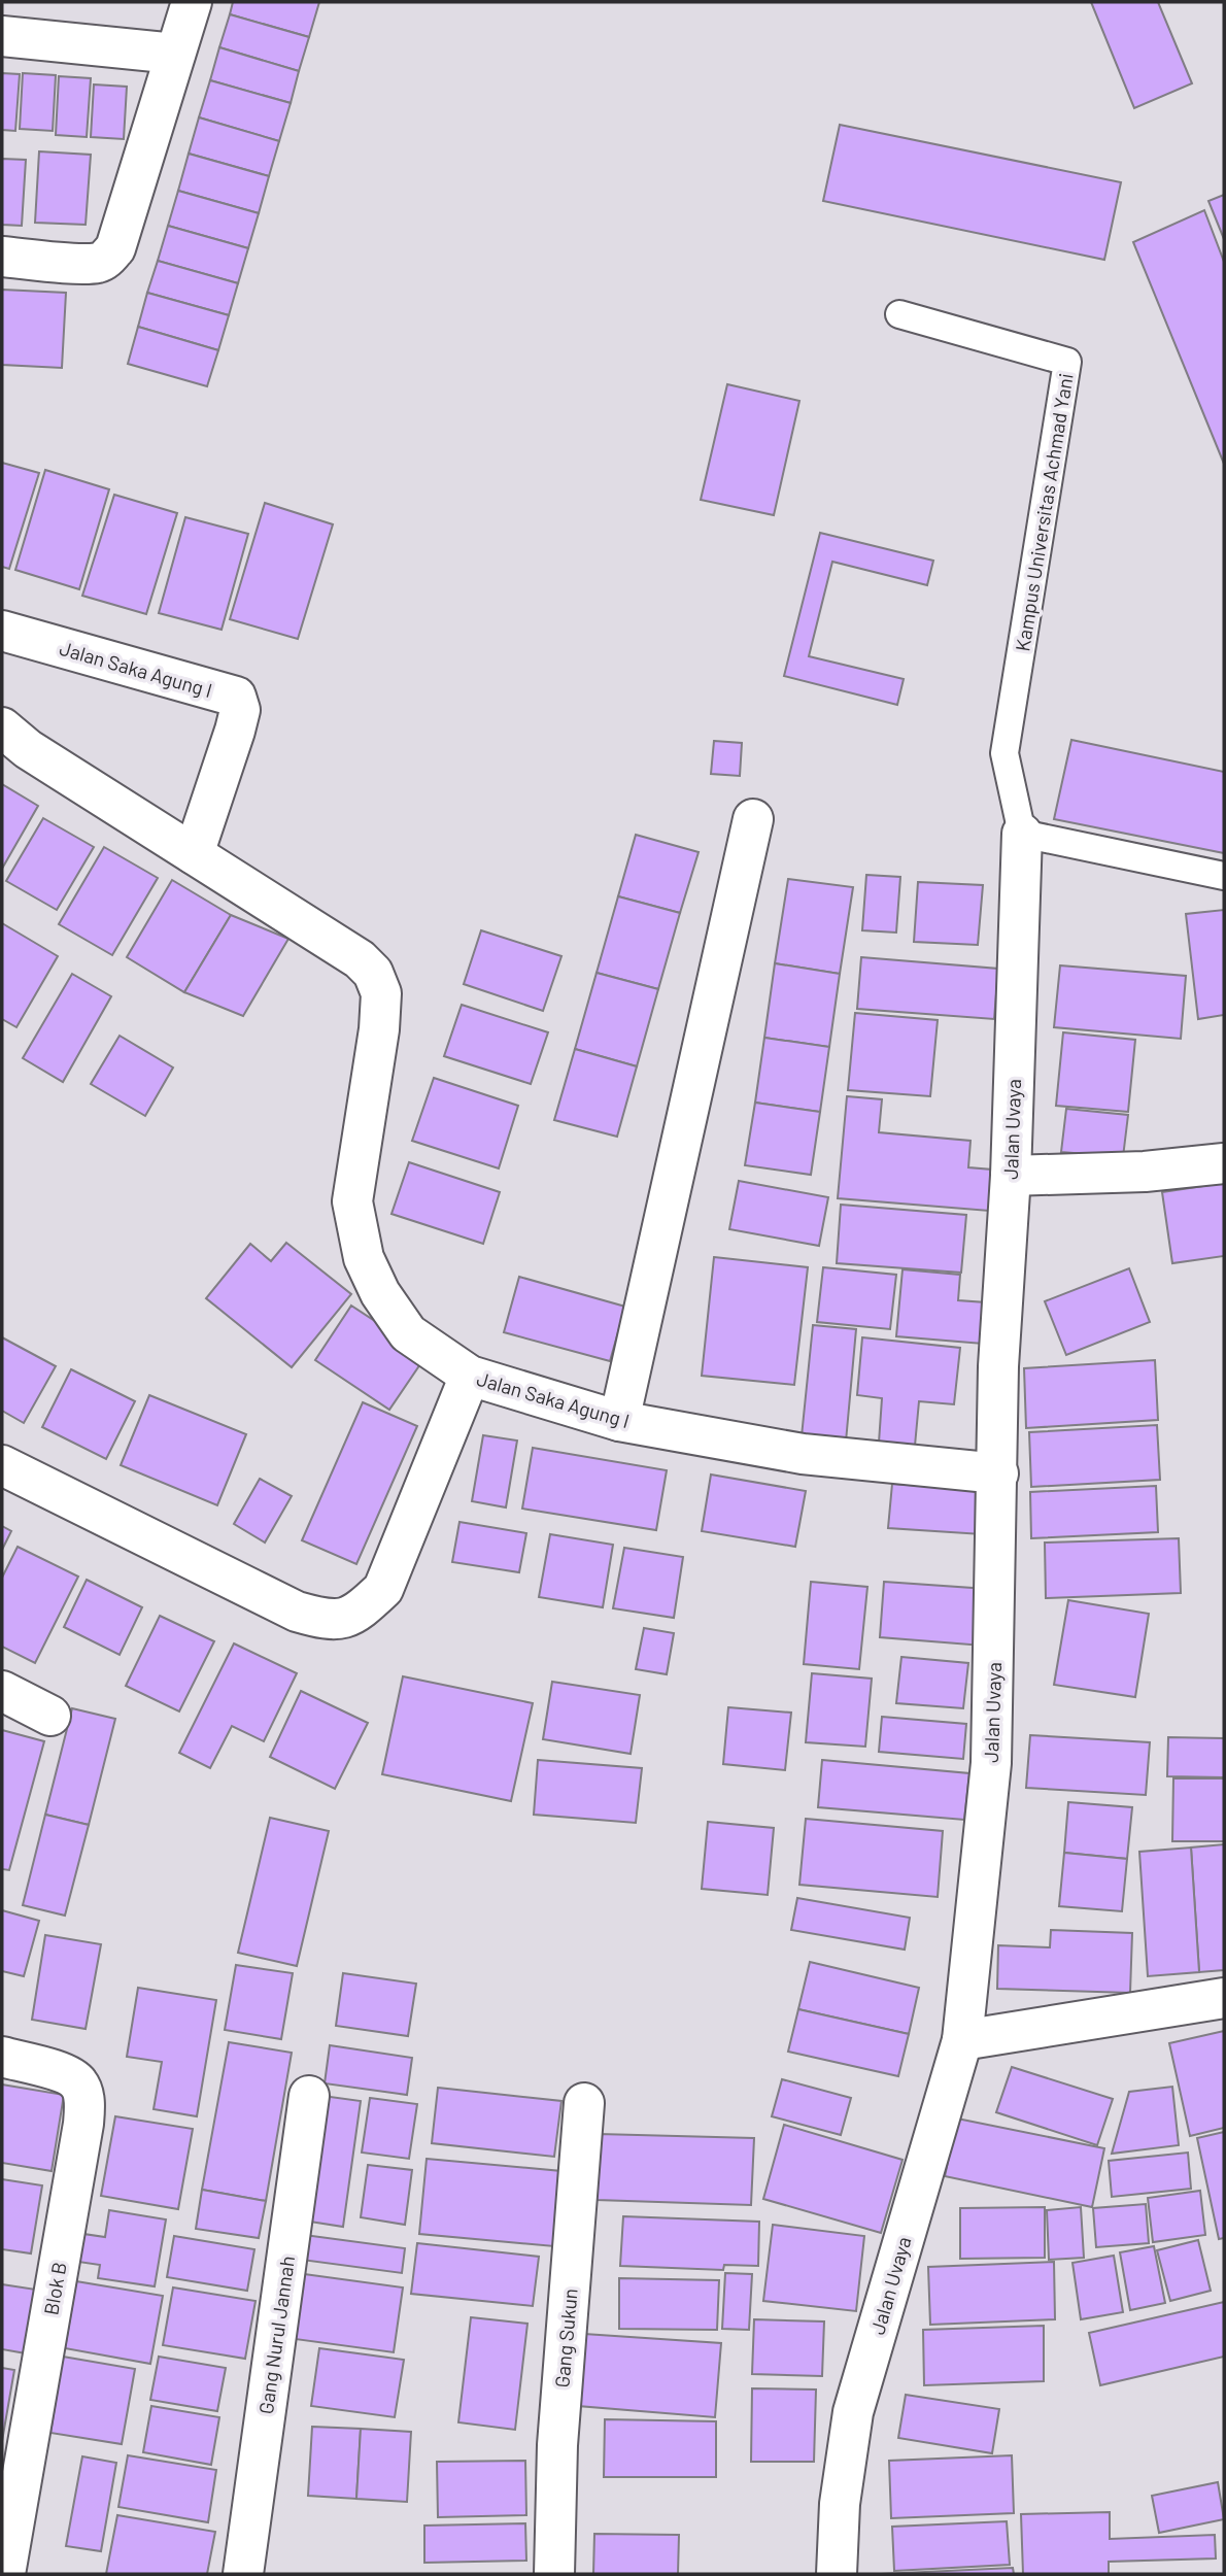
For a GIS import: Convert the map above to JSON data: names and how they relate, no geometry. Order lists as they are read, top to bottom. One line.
{"streets":{"street":["Jalan Saka Agung I","Jalan Uvaya","Blok B","Gang Nurul Jannah","Gang Sukun"],"lane":["Kampus Universitas Achmad Yani"]},"crossings":[["Kampus Universitas Achmad Yani","Jalan Uvaya"],["Jalan Saka Agung I","Jalan Uvaya"]]}
